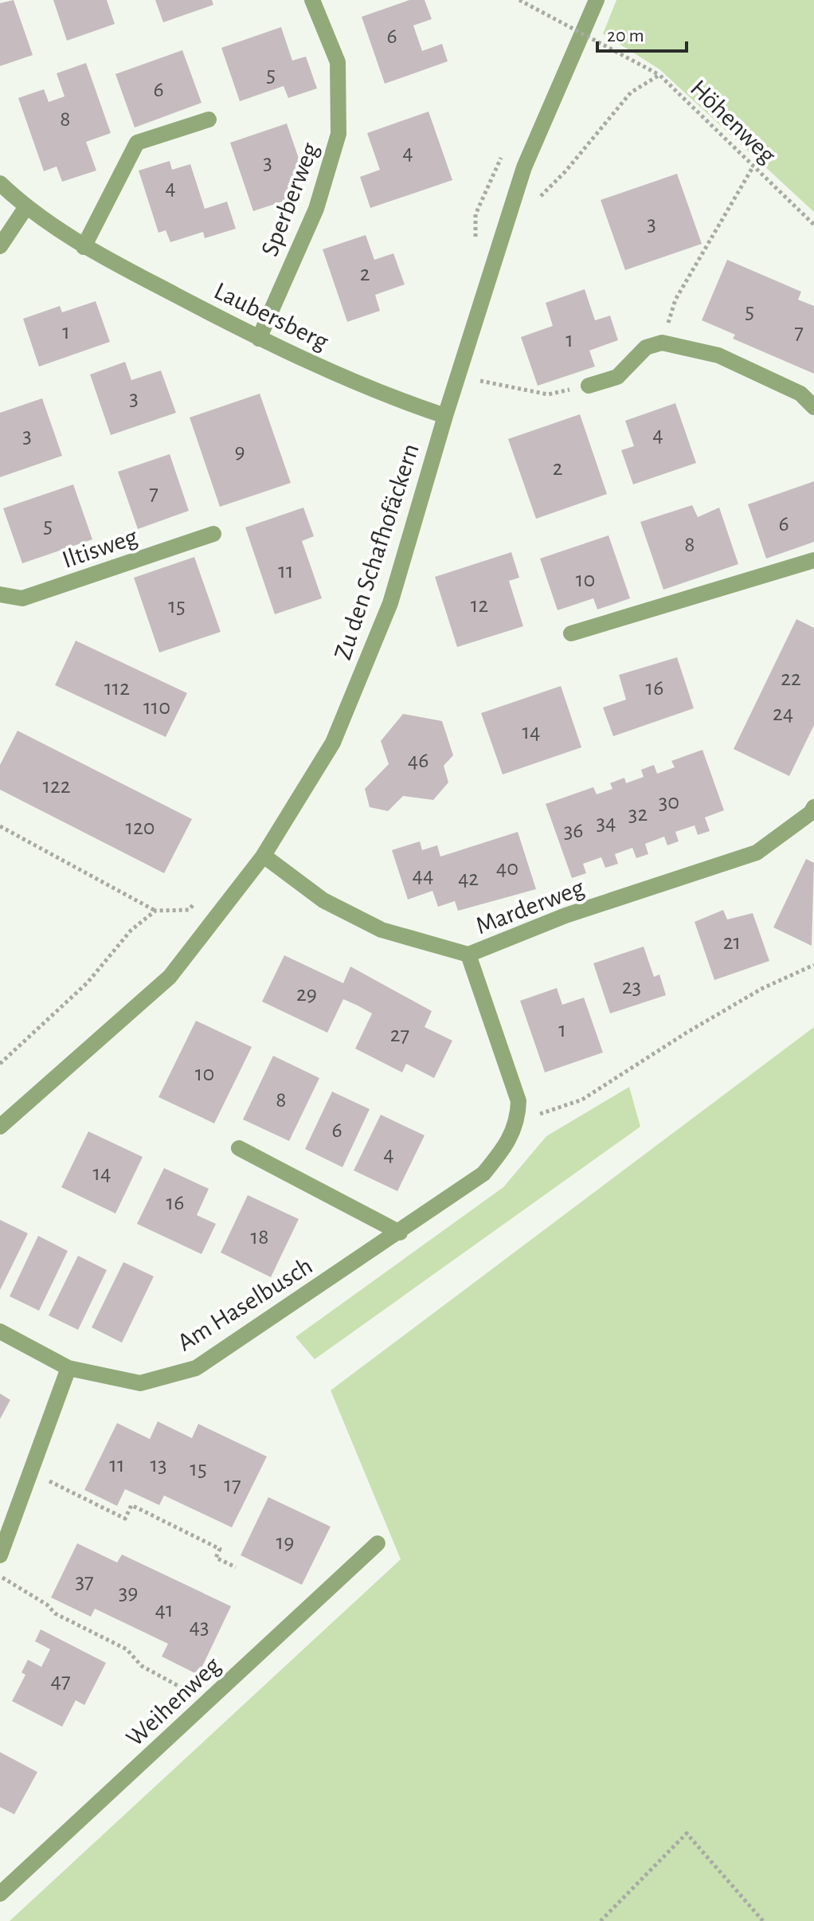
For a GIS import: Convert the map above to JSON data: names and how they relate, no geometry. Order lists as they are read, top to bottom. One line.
{"streets":{"street":["Sperberweg","Laubersberg","Iltisweg","Zu den Schafhofäckern","Marderweg","Am Haselbusch","Weihenweg"],"path":["Höhenweg"]},"crossings":[["Sperberweg","Laubersberg"],["Laubersberg","Zu den Schafhofäckern"],["Zu den Schafhofäckern","Marderweg"]],"house_numbers":["6","5","6","8","4","3","4","3","2","5","1","7","1","3","4","3","9","2","7","6","5","8","11","10","12","15","22","112","16","110","24","14","46","122","30","32","34","120","36","40","44","42","21","23","29","1","27","10","8","6","4","14","16","18","11","13","15","17","19","37","39","41","43","47"],"scale_bar":"20 m"}
